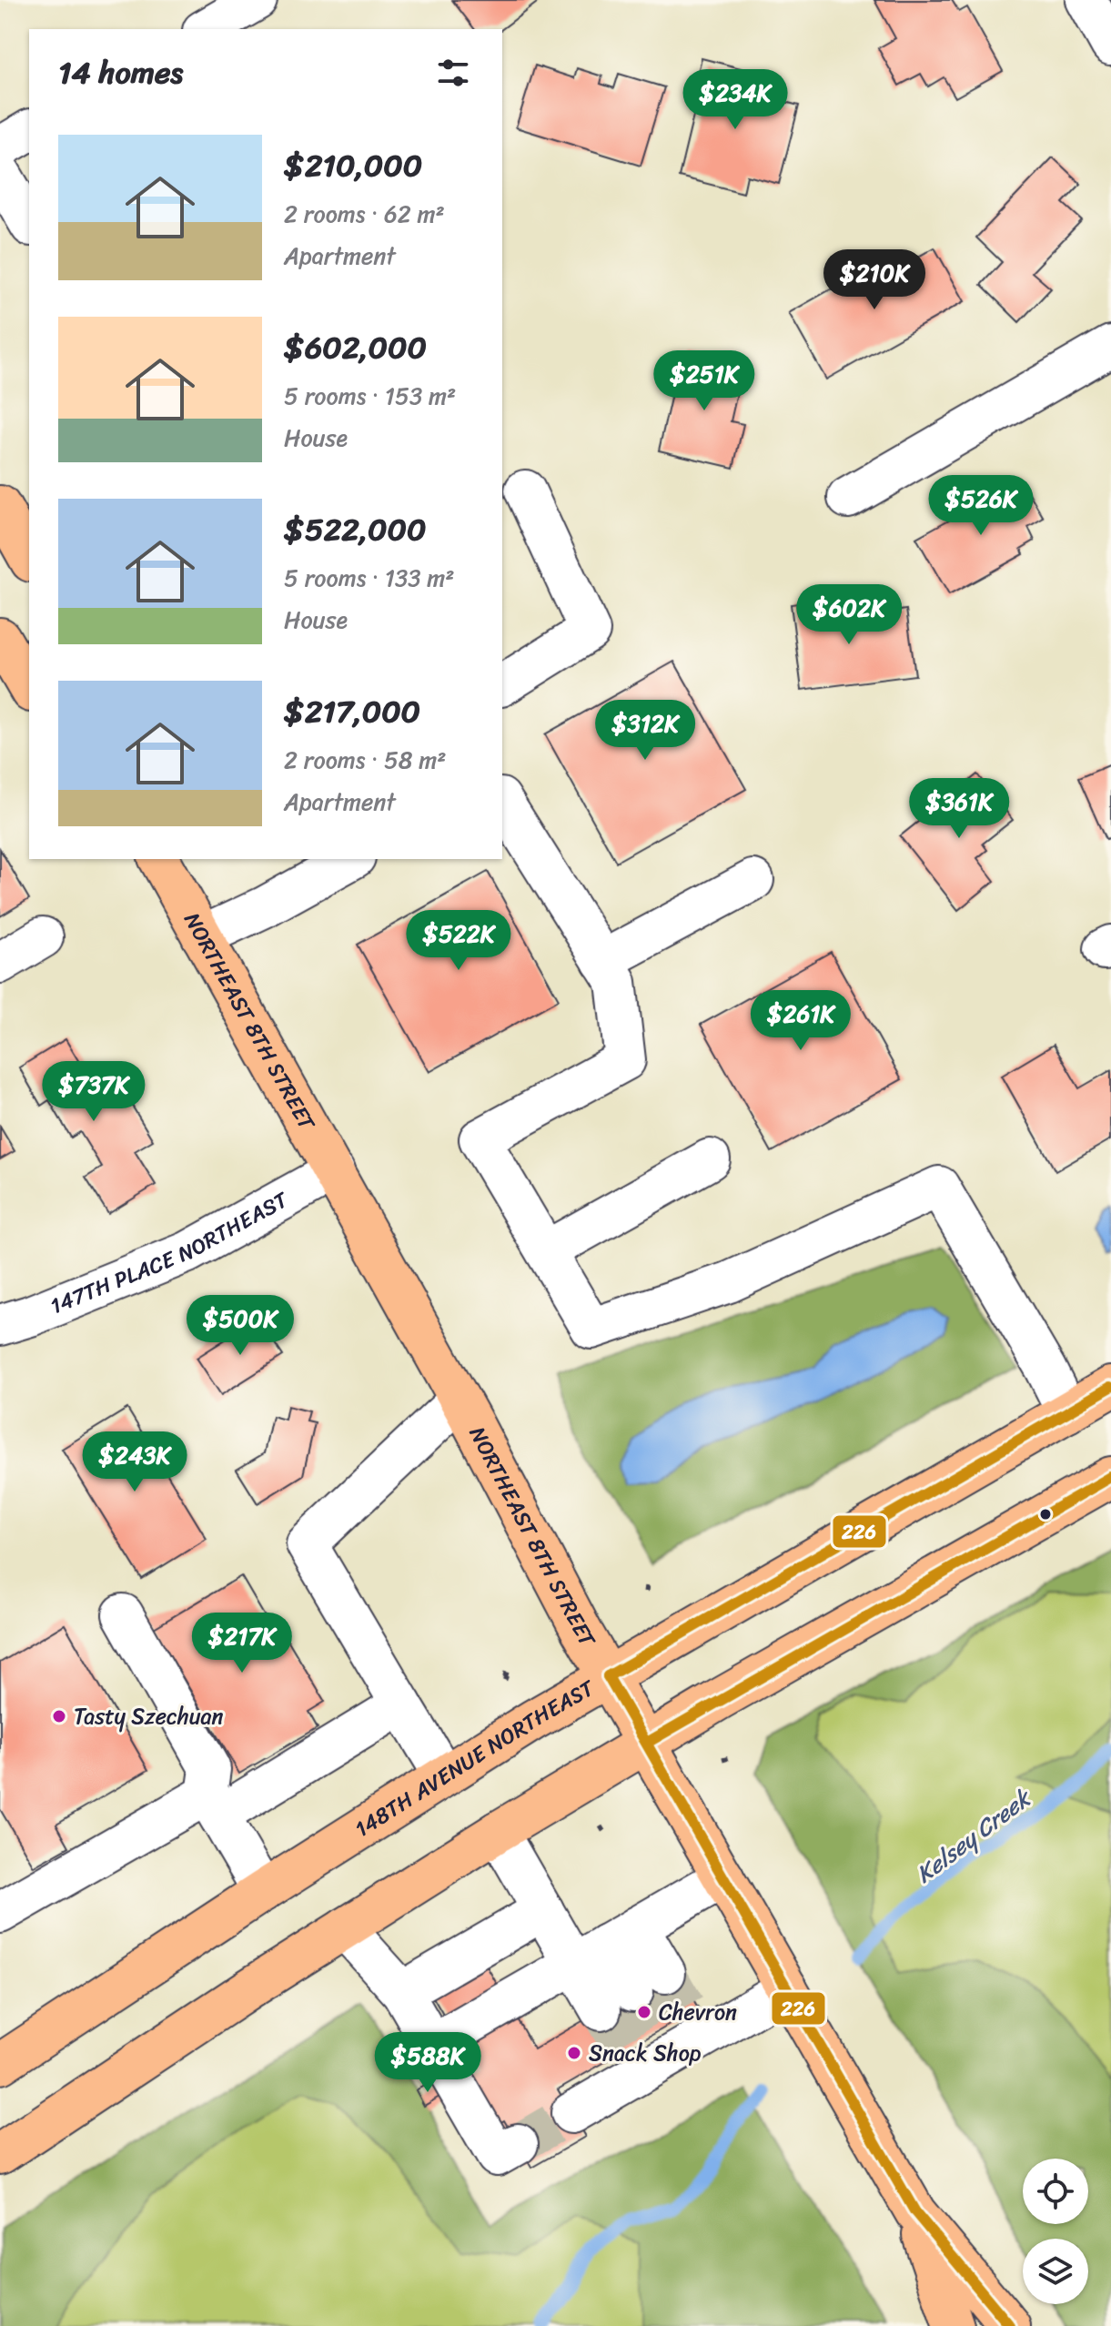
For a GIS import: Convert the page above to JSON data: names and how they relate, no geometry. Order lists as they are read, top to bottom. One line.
{"streets":{"main road":["NORTHEAST 8TH STREET","148TH AVENUE NORTHEAST"],"street":["147TH PLACE NORTHEAST"]},"crossings":[["NORTHEAST 8TH STREET","147TH PLACE NORTHEAST"],["NORTHEAST 8TH STREET","148TH AVENUE NORTHEAST"]],"water":["Kelsey Creek"],"places":["Tasty Szechuan","Chevron","Snack Shop"],"lines":["transit line 226"],"page":{"heading":"14 homes","price":["$234K","$210K","$251K","$526K","$602K","$312K","$361K","$522K","$261K","$737K","$500K","$243K","$217K","$588K"],"list":[{"name":"$210,000","note":"2 rooms · 62 m² · Apartment"},{"name":"$602,000","note":"5 rooms · 153 m² · House"},{"name":"$522,000","note":"5 rooms · 133 m² · House"},{"name":"$217,000","note":"2 rooms · 58 m² · Apartment"}]}}
